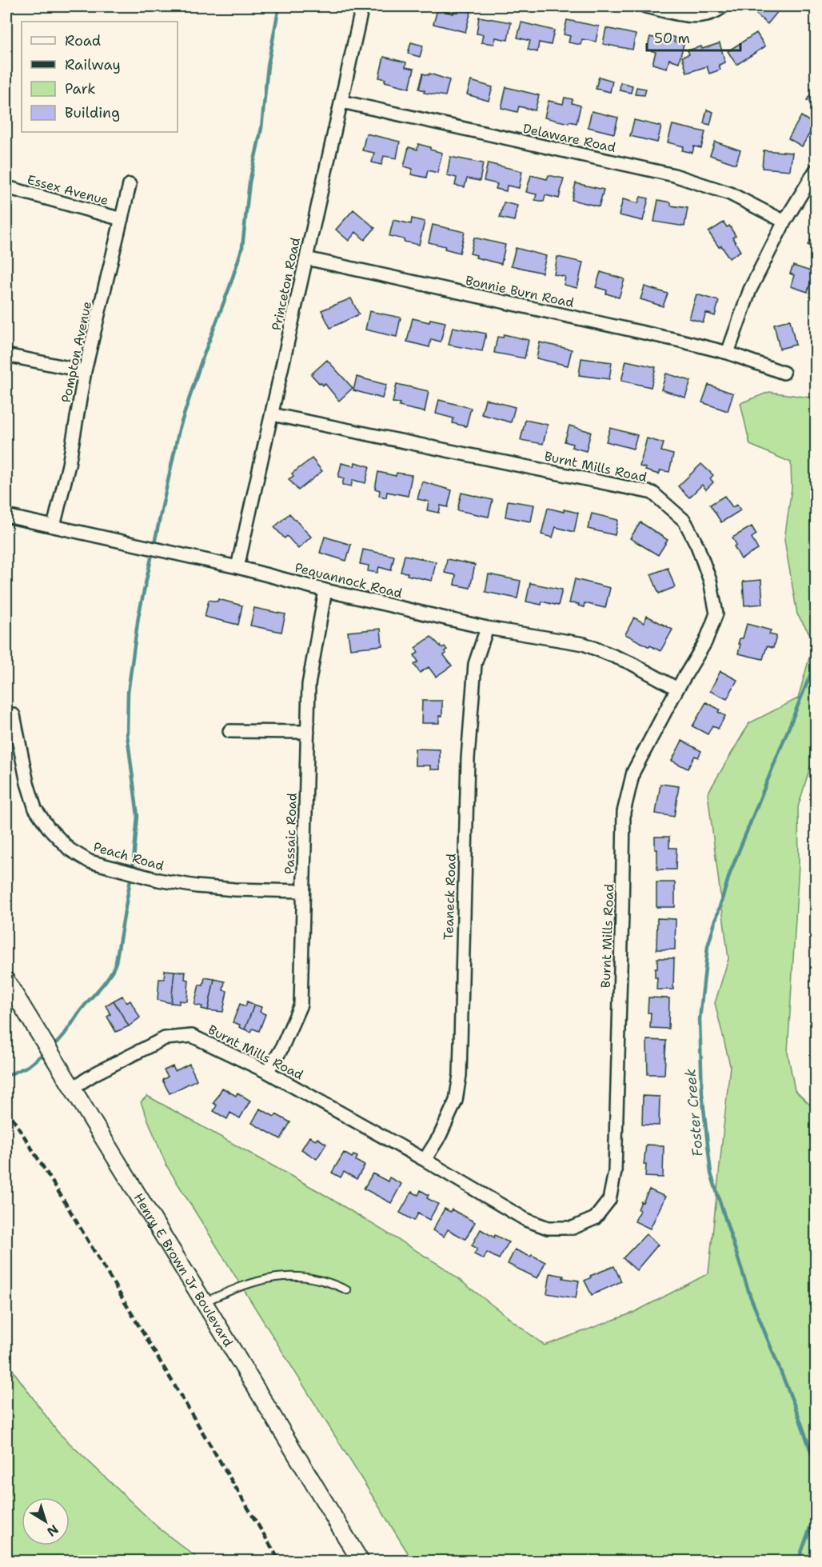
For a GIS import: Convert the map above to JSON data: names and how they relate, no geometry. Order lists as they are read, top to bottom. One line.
{"streets":{"main road":["Henry E Brown Jr Boulevard"],"street":["Delaware Road","Essex Avenue","Princeton Road","Bonnie Burn Road","Pompton Avenue","Burnt Mills Road","Pequannock Road","Passaic Road","Peach Road","Teaneck Road"]},"crossings":[["Delaware Road","Princeton Road"],["Essex Avenue","Pompton Avenue"],["Princeton Road","Bonnie Burn Road"],["Princeton Road","Burnt Mills Road"],["Princeton Road","Pequannock Road"],["Pompton Avenue","Pequannock Road"],["Burnt Mills Road","Pequannock Road"],["Burnt Mills Road","Passaic Road"],["Burnt Mills Road","Teaneck Road"],["Burnt Mills Road","Henry E Brown Jr Boulevard"],["Pequannock Road","Passaic Road"],["Pequannock Road","Teaneck Road"],["Passaic Road","Peach Road"]],"water":["Foster Creek"],"legend":["Road","Railway","Park","Building"],"scale_bar":"50 m","north":"bottom right"}
